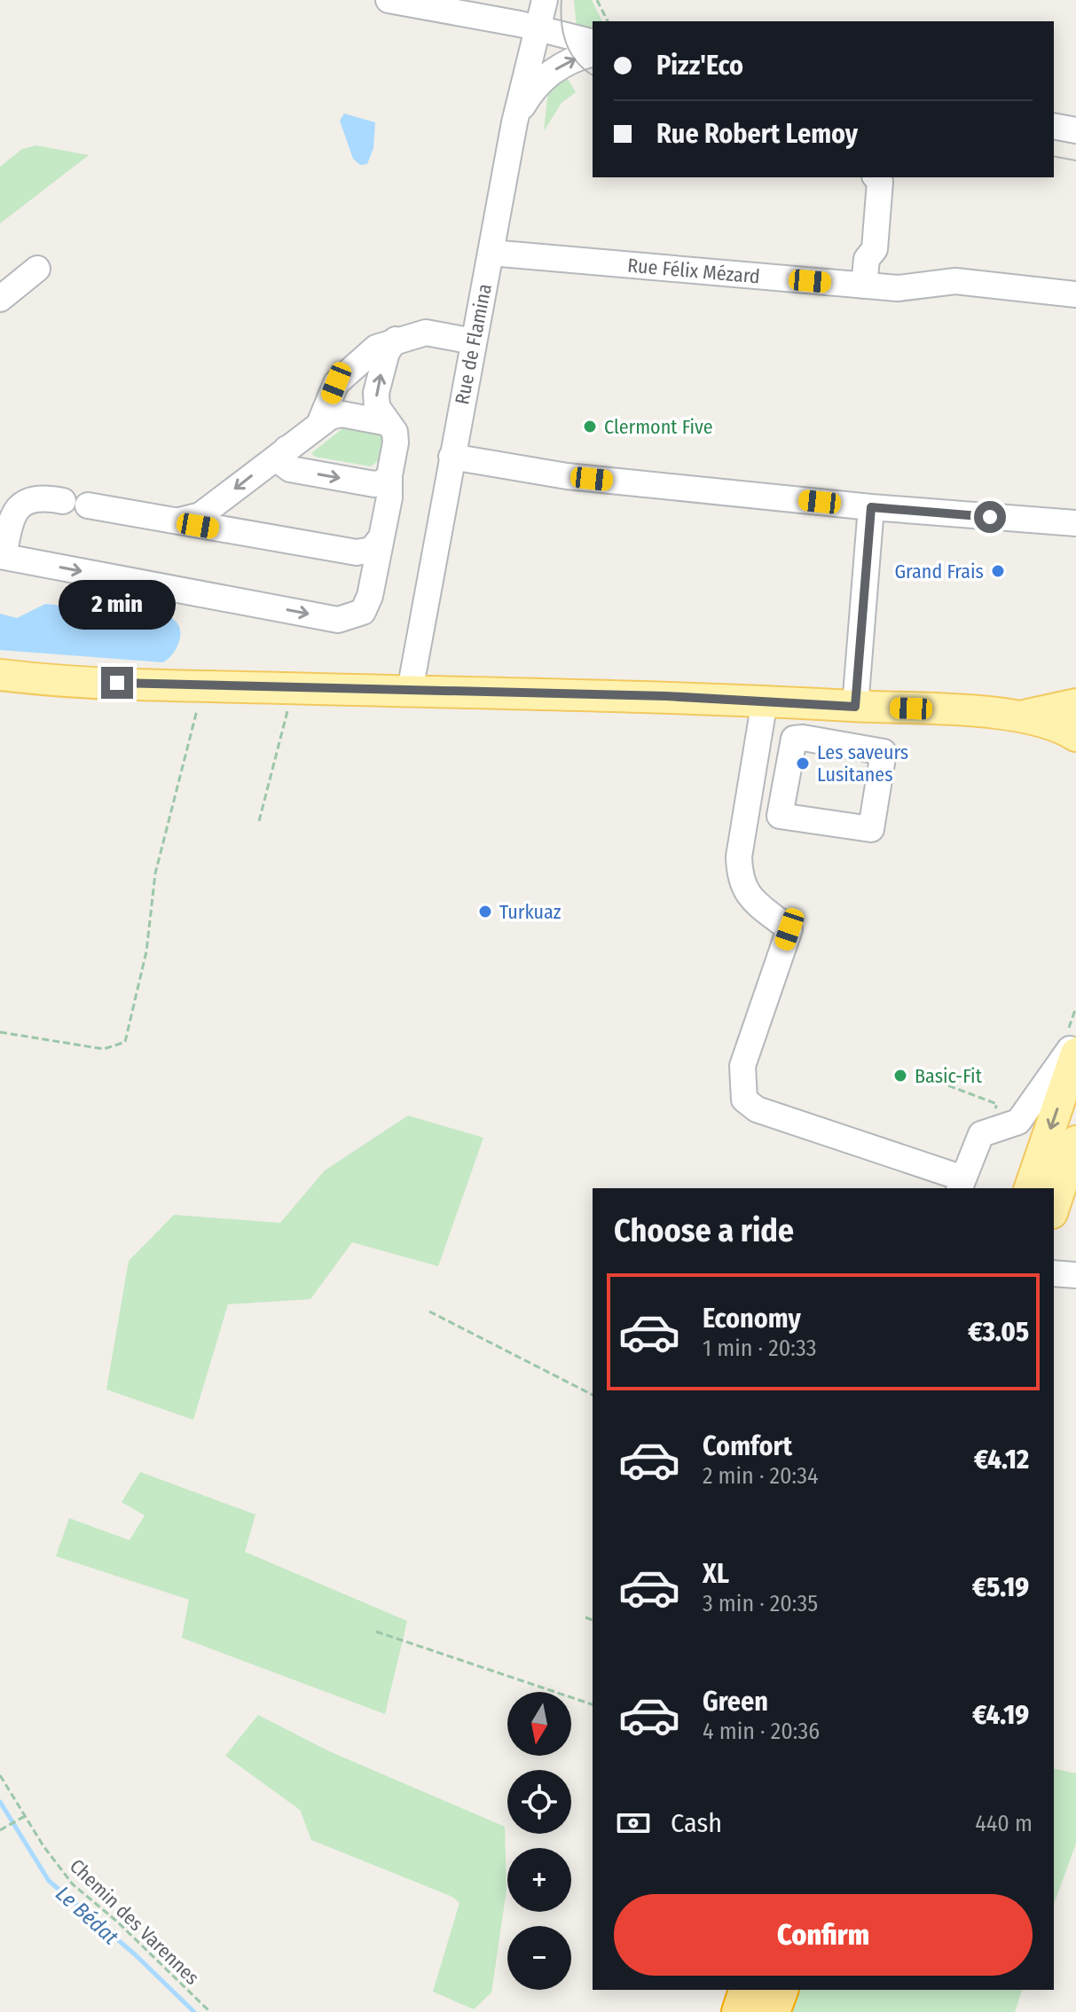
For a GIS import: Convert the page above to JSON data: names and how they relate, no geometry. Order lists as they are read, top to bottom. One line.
{"streets":{"street":["Rue Félix Mézard","Rue de Flamina"],"path":["Chemin des Varennes"]},"crossings":[["Rue Félix Mézard","Rue de Flamina"]],"water":["Le Bédat"],"places":["Clermont Five","Grand Frais","Les saveurs Lusitanes","Turkuaz","Basic-Fit"],"north":"bottom","page":{"banner":["Pizz'Eco","Rue Robert Lemoy"],"bubble":"2 min","heading":"Choose a ride","list":[{"name":"Economy","note":"1 min · 20:33","value":"€3.05"},{"name":"Comfort","note":"2 min · 20:34","value":"€4.12"},{"name":"XL","note":"3 min · 20:35","value":"€5.19"},{"name":"Green","note":"4 min · 20:36","value":"€4.19"}],"map_buttons":["+","−"],"pay":["Cash","440 m"],"buttons":"Confirm"}}
